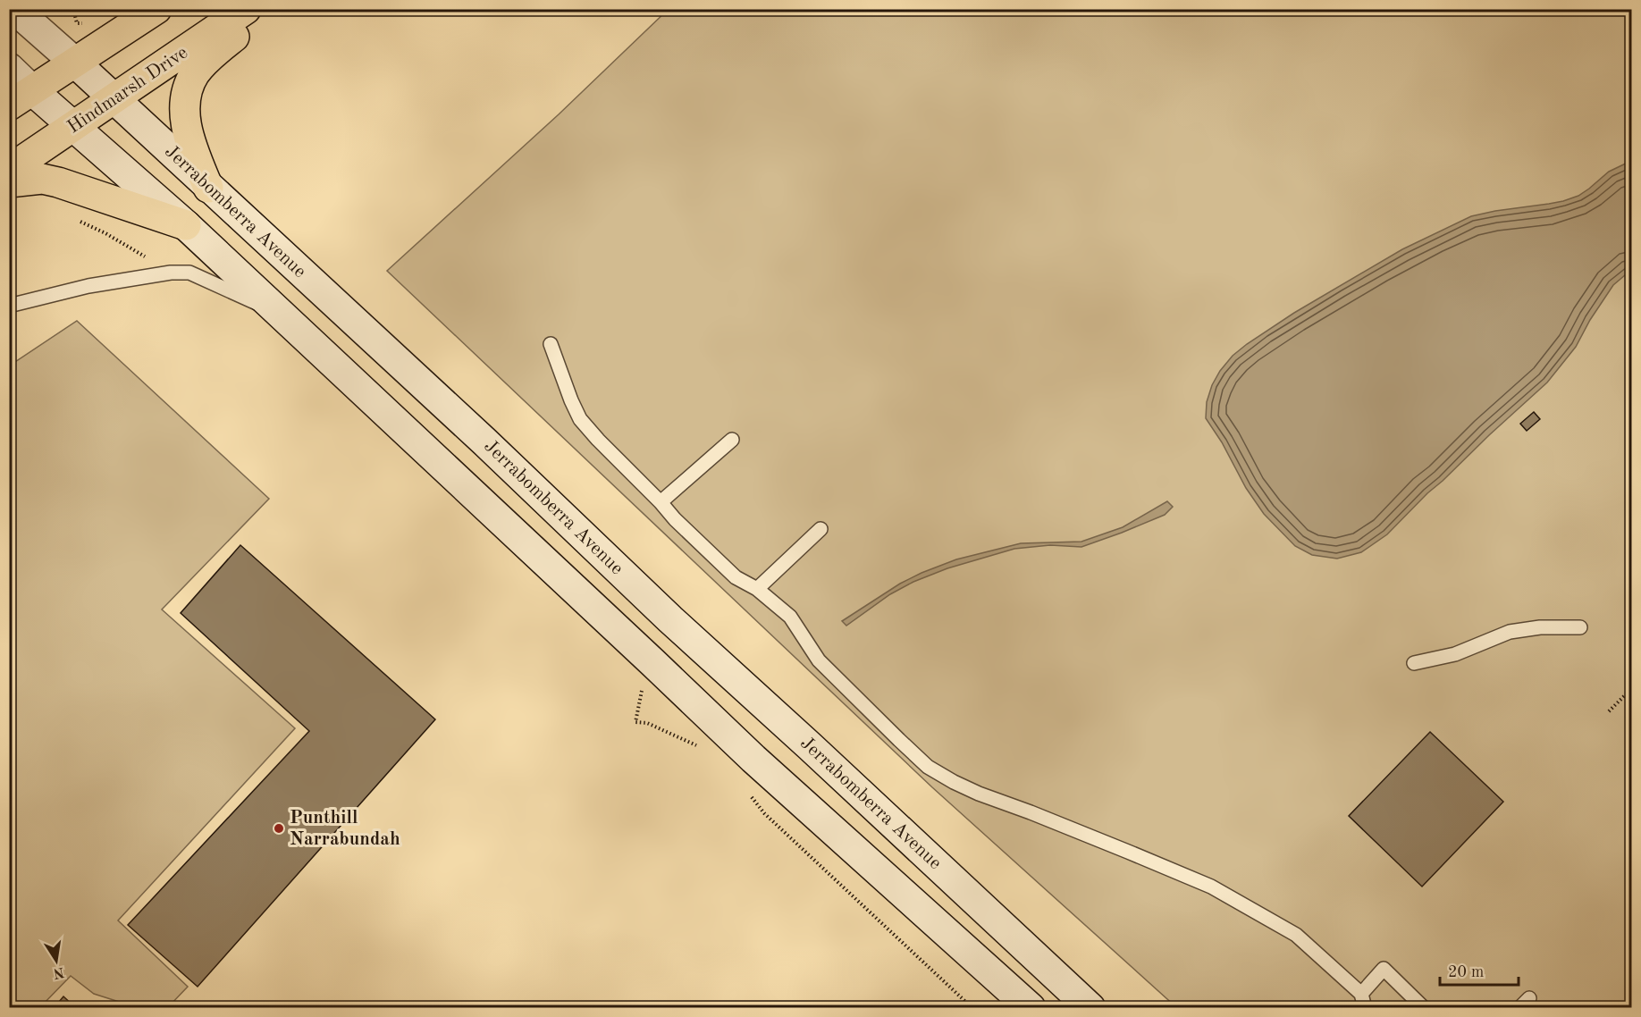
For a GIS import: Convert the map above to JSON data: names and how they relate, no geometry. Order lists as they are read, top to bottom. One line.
{"streets":{"main road":["Hindmarsh Drive","Jerrabomberra Avenue"]},"crossings":[["Hindmarsh Drive","Jerrabomberra Avenue"]],"places":["Punthill Narrabundah"],"scale_bar":"20 m","north":"bottom"}
